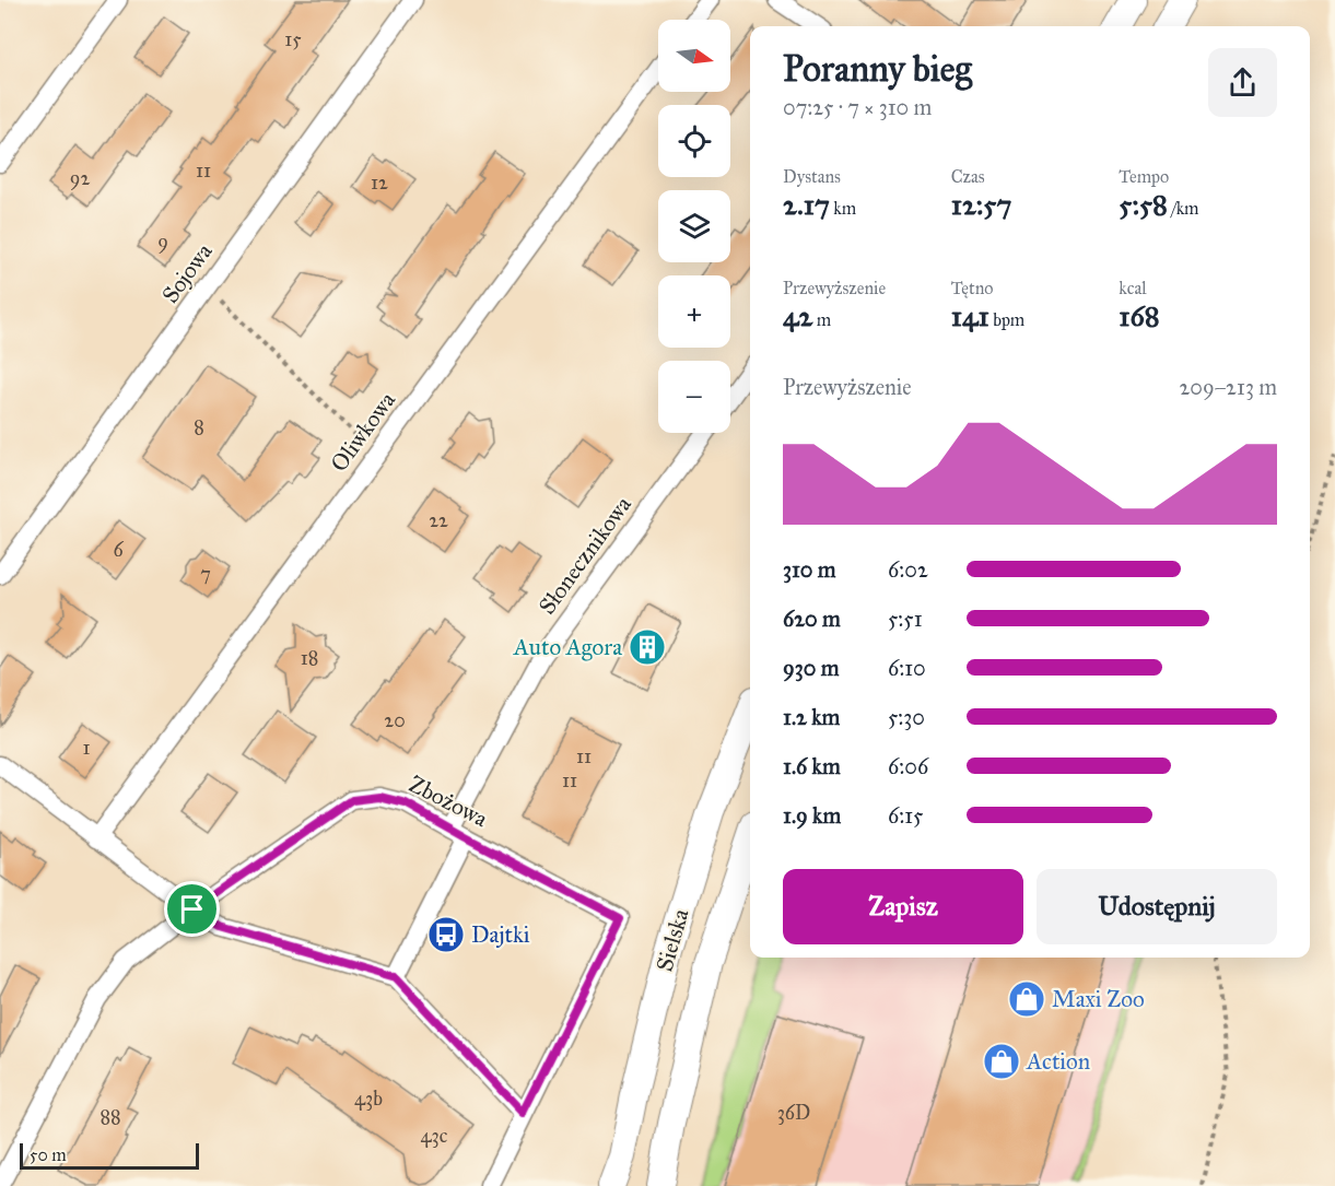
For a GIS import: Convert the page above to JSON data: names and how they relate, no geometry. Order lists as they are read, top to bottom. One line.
{"streets":{"main road":["Sielska"],"street":["Sojowa","Oliwkowa","Słonecznikowa","Zbożowa"]},"crossings":[["Słonecznikowa","Zbożowa"]],"places":{"building":["Auto Agora"],"bus stop":["Dajtki"],"shop":["Maxi Zoo","Action"]},"house_numbers":["15","11","92","12","9","8","22","6","7","18","20","1","11","11","43b","36D","88","43c"],"scale_bar":"50 m","north":"right","page":{"map_buttons":["+","−"],"heading":["Poranny bieg","07:25 · 7 × 310 m"],"stats":[["Dystans","2.17 km"],["Czas","12:57"],["Tempo","5:58 /km"],["Przewyższenie","42 m"],["Tętno","141 bpm"],["kcal","168"]],"chart":["Przewyższenie","209–213 m"],"list":[{"name":"310 m","note":"6:02"},{"name":"620 m","note":"5:51"},{"name":"930 m","note":"6:10"},{"name":"1.2 km","note":"5:30"},{"name":"1.6 km","note":"6:06"},{"name":"1.9 km","note":"6:15"}],"buttons":["Zapisz","Udostępnij"],"scale":"50 m"}}
